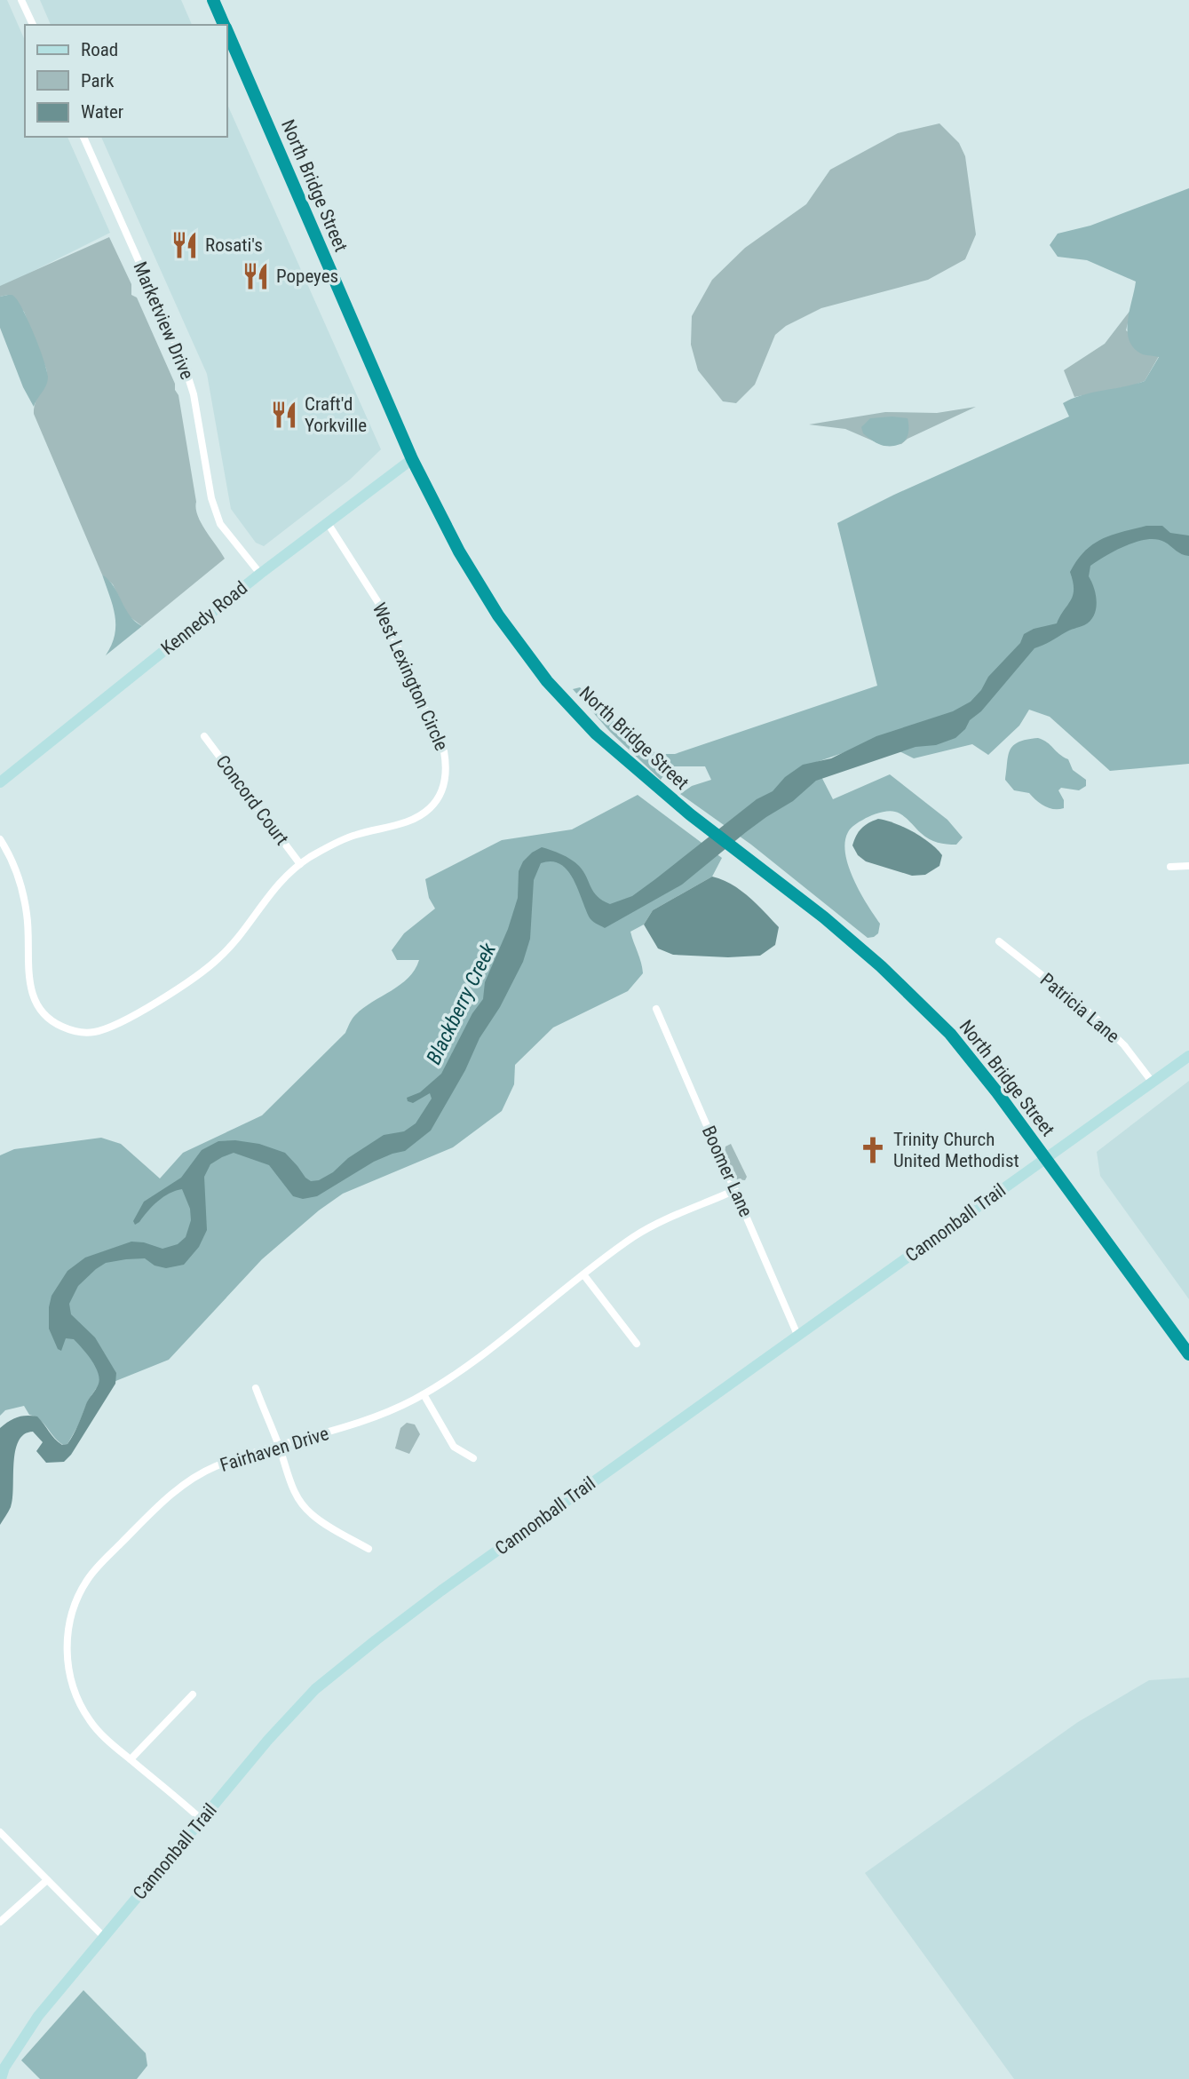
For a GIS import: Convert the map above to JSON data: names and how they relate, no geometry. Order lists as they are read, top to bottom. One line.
{"streets":{"highway":["North Bridge Street"],"street":["Marketview Drive","Kennedy Road","West Lexington Circle","Concord Court","Patricia Lane","Boomer Lane","Cannonball Trail","Fairhaven Drive"]},"crossings":[["North Bridge Street","Kennedy Road"],["North Bridge Street","Cannonball Trail"],["Marketview Drive","Kennedy Road"],["Kennedy Road","West Lexington Circle"],["West Lexington Circle","Concord Court"],["Patricia Lane","Cannonball Trail"],["Boomer Lane","Cannonball Trail"],["Boomer Lane","Fairhaven Drive"],["Cannonball Trail","Fairhaven Drive"]],"water":["Blackberry Creek"],"places":{"restaurant":["Rosati's","Popeyes","Craft'd Yorkville"],"church":["Trinity Church United Methodist"]},"legend":["Road","Park","Water"]}
